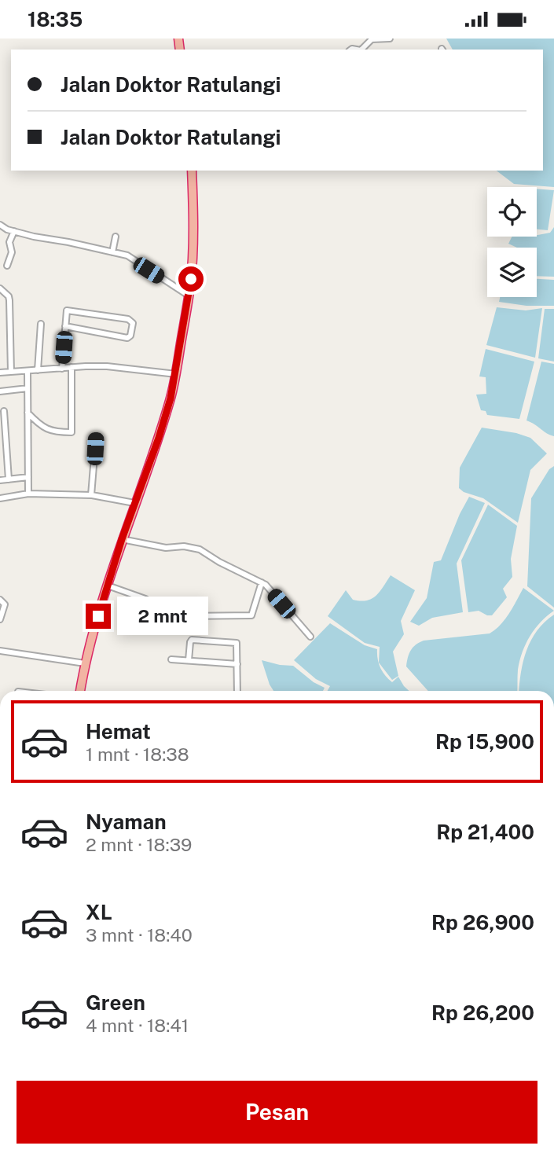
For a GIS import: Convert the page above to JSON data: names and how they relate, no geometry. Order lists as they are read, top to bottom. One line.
{"page":{"status":"18:35","banner":["Jalan Doktor Ratulangi","Jalan Doktor Ratulangi"],"bubble":"2 mnt","list":[{"name":"Hemat","note":"1 mnt · 18:38","value":"Rp 15,900"},{"name":"Nyaman","note":"2 mnt · 18:39","value":"Rp 21,400"},{"name":"XL","note":"3 mnt · 18:40","value":"Rp 26,900"},{"name":"Green","note":"4 mnt · 18:41","value":"Rp 26,200"}],"buttons":"Pesan"}}
